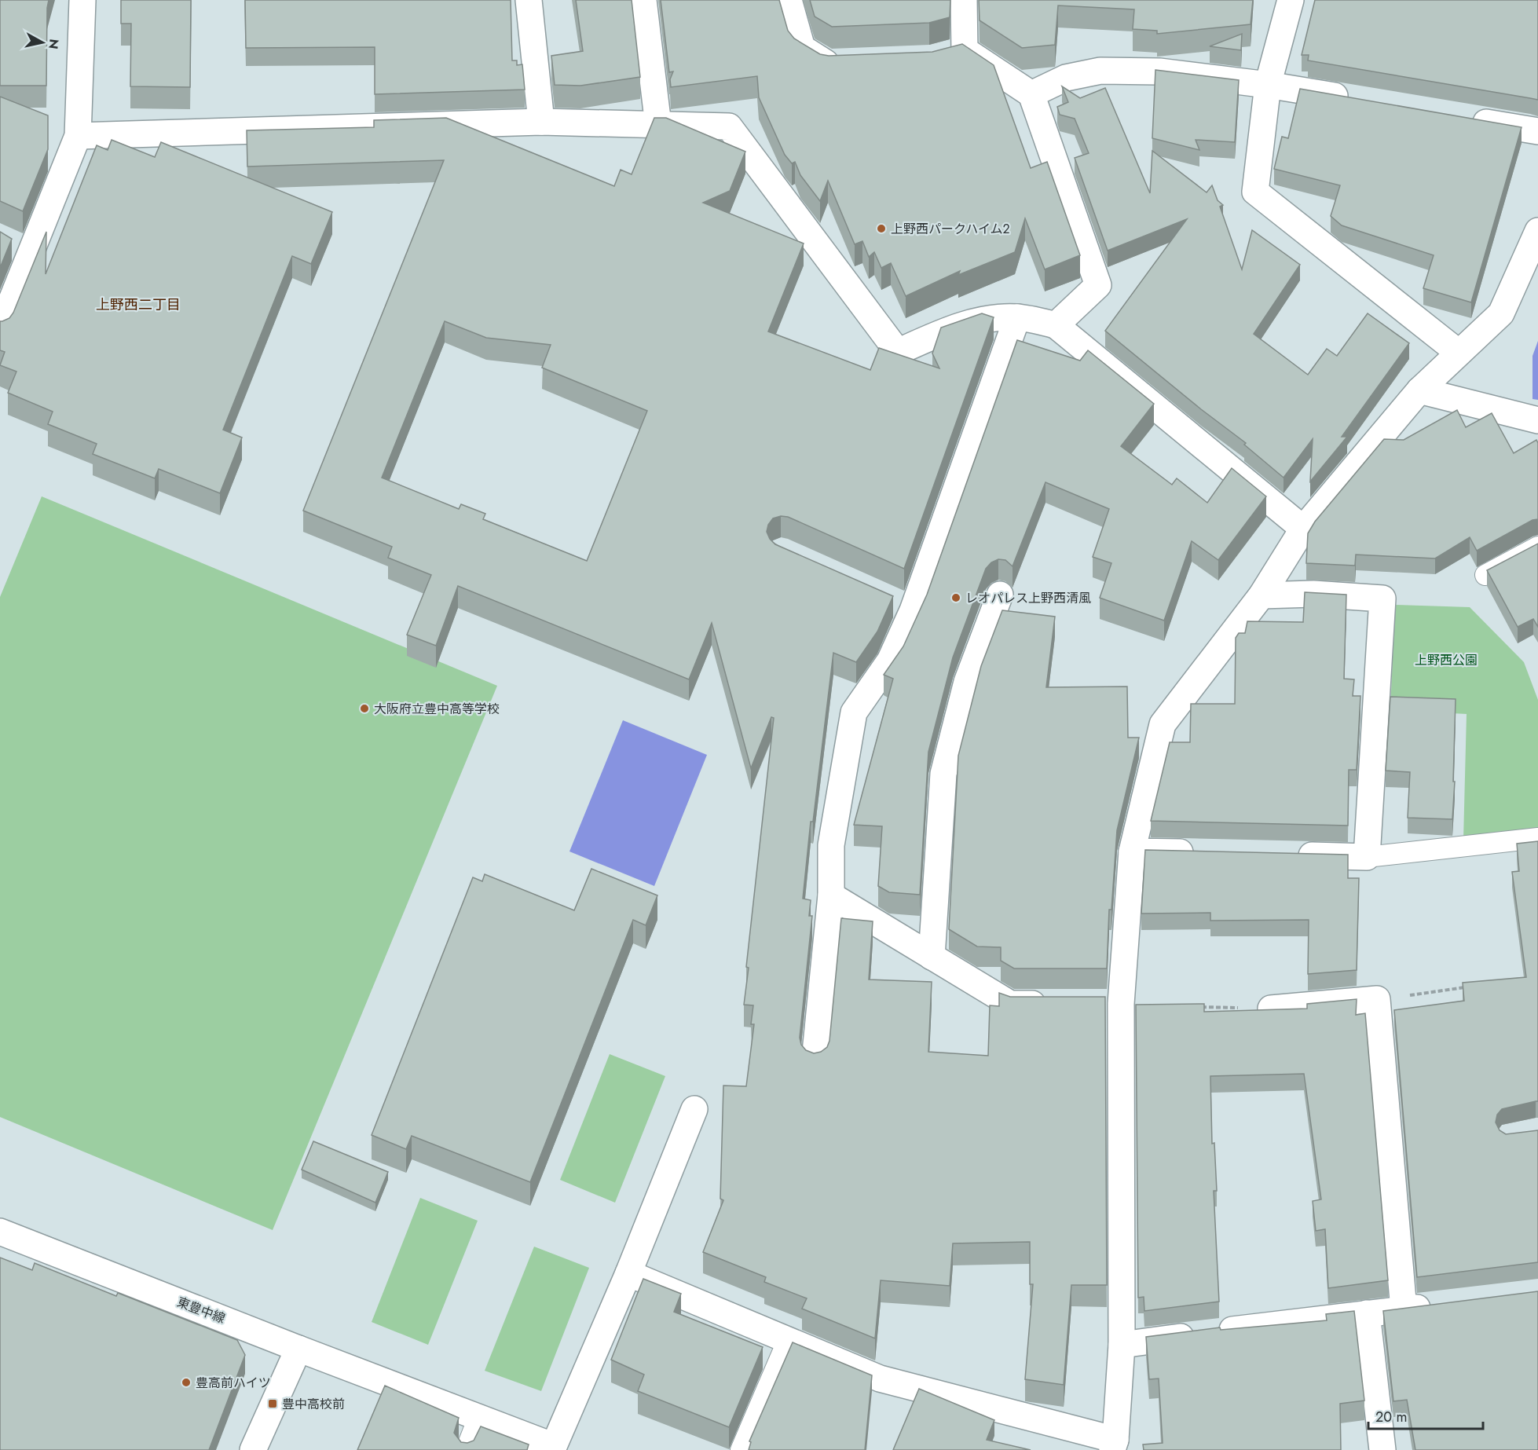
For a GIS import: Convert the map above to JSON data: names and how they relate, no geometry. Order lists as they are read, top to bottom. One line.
{"streets":{"street":["東豊中線"]},"districts":["上野西二丁目"],"parks":["上野西公園"],"places":{"other":["上野西パークハイム2","レオパレス上野西清風","大阪府立豊中高等学校","豊高前ハイツ"],"transit":["豊中高校前"]},"scale_bar":"20 m","north":"right"}
